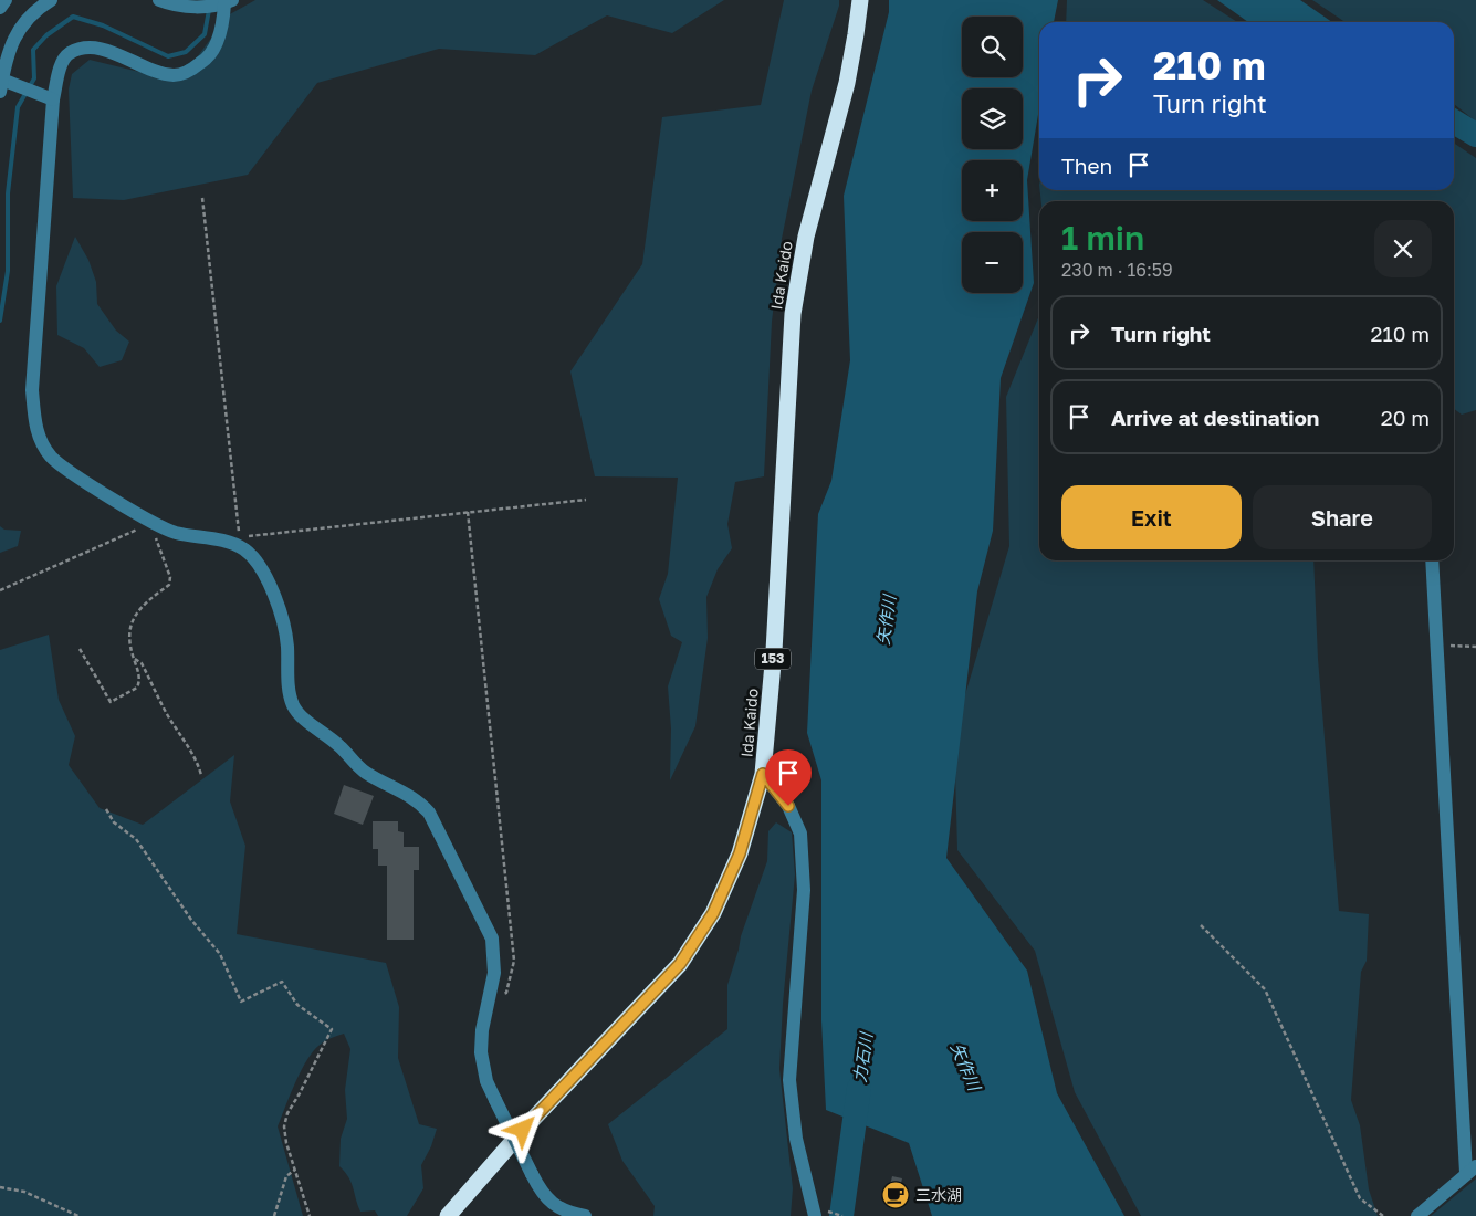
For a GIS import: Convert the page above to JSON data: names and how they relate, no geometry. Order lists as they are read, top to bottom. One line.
{"streets":{"highway":["Ida Kaido","153"]},"water":["矢作川","力石川"],"places":{"cafe":["三水湖"]},"page":{"map_buttons":["+","−"],"turn":["210 m","Turn right"],"then":"Then","heading":["1 min","230 m · 16:59"],"list":[{"name":"Turn right","value":"210 m"},{"name":"Arrive at destination","value":"20 m"}],"buttons":["Exit","Share"]}}
